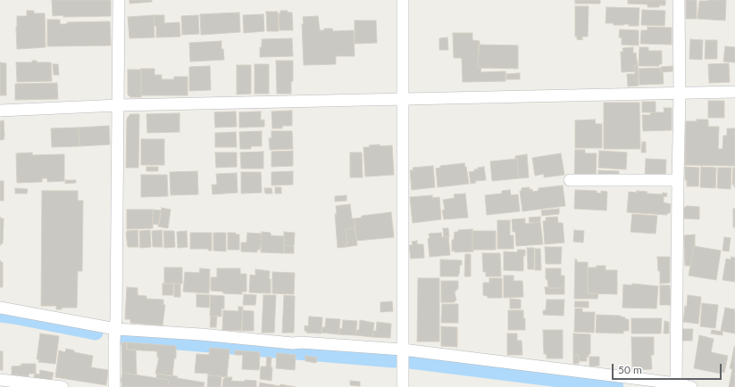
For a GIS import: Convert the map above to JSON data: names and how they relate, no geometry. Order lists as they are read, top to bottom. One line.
{"scale_bar":"50 m"}
